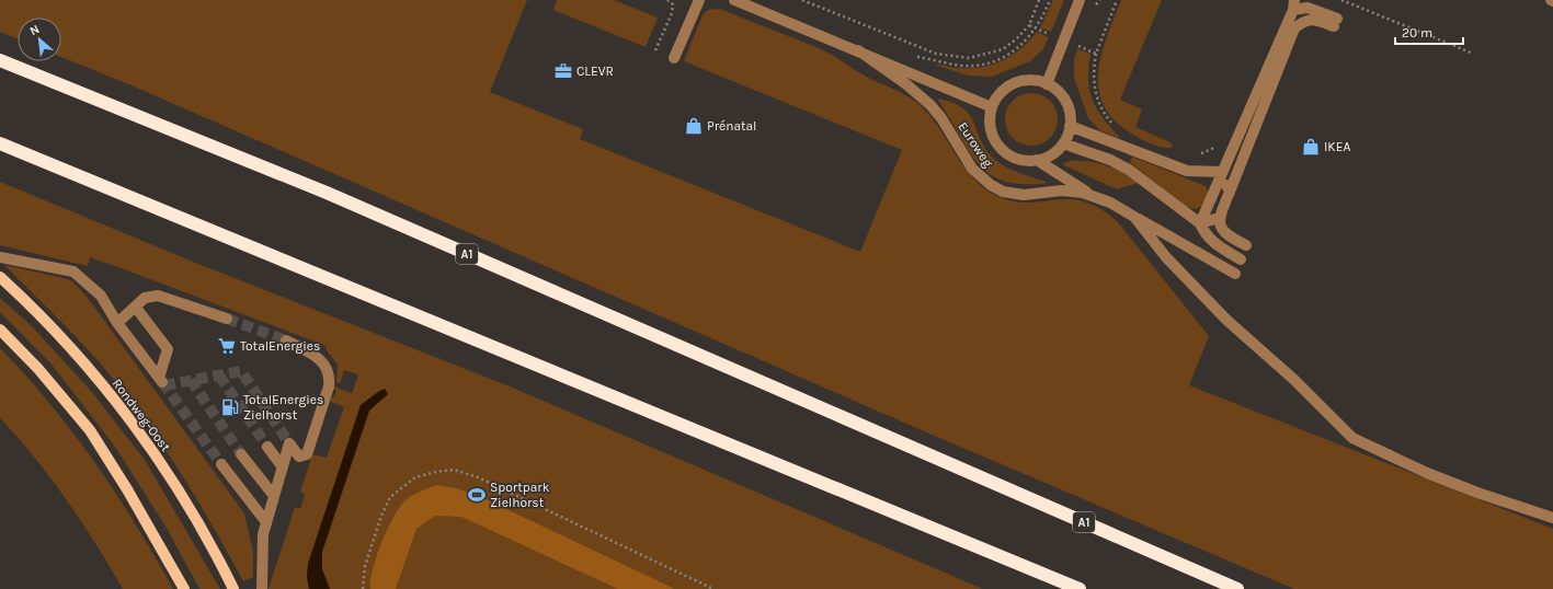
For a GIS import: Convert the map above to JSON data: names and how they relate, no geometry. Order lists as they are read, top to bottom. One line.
{"streets":{"highway":["A1"],"main road":["Rondweg-Oost"],"street":["Euroweg"]},"places":{"office":["CLEVR"],"shop":["Prénatal","IKEA"],"supermarket":["TotalEnergies"],"fuel station":["TotalEnergies Zielhorst"],"sports":["Sportpark Zielhorst"]},"scale_bar":"20 m","north":"top left"}
